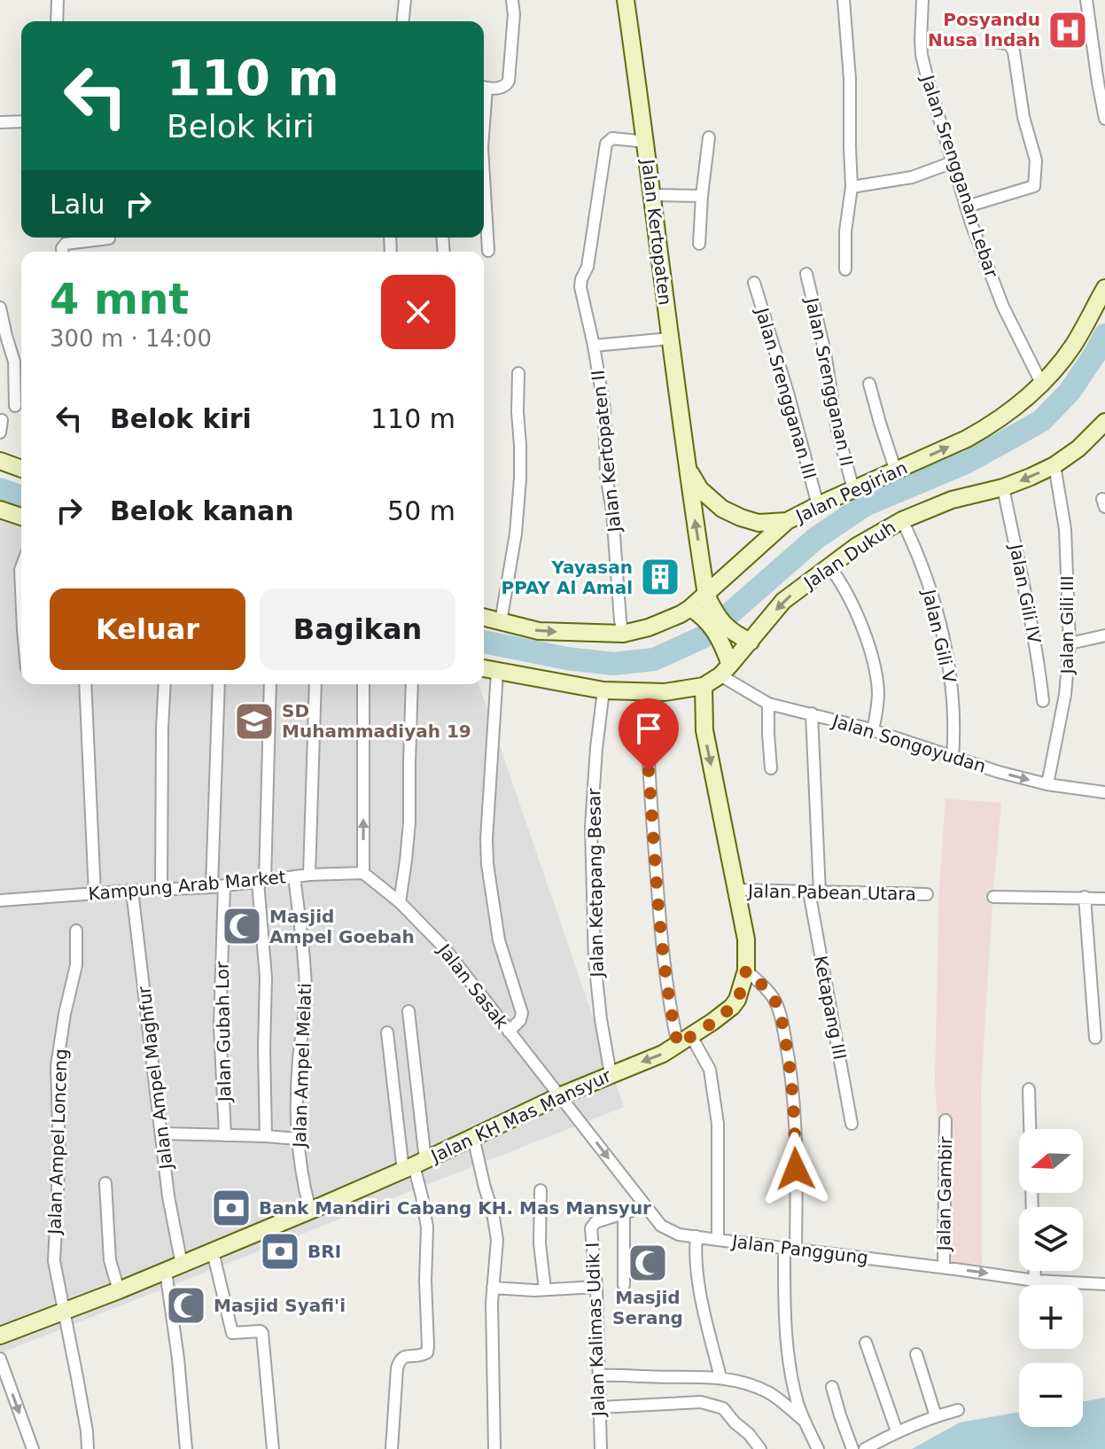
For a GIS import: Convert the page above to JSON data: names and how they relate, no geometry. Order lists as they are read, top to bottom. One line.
{"streets":{"street":["Jalan Srengganan Lebar","Jalan Kertopaten","Jalan Srengganan II","Jalan Srengganan III","Jalan Kertopaten II","Jalan Pegirian","Jalan Dukuh","Jalan Gili IV","Jalan Gili III","Jalan Gili V","Jalan Songoyudan","Jalan Ketapang Besar","Kampung Arab Market","Jalan Pabean Utara","Jalan Sasak","Ketapang III","Jalan Gubah Lor","Jalan Ampel Melati","Jalan Ampel Maghfur","Jalan KH Mas Mansyur","Jalan Ampel Lonceng","Jalan Gambir","Jalan Panggung","Jalan Kalimas Udik I"]},"crossings":[["Jalan Srengganan Lebar","Jalan Pegirian"],["Jalan Kertopaten","Jalan Kertopaten II"],["Jalan Kertopaten","Jalan Pegirian"],["Jalan Srengganan II","Jalan Pegirian"],["Jalan Srengganan III","Jalan Pegirian"],["Jalan Kertopaten II","Jalan Pegirian"],["Jalan Dukuh","Jalan Gili IV"],["Jalan Dukuh","Jalan Gili III"],["Jalan Dukuh","Jalan Gili V"],["Jalan Dukuh","Jalan Songoyudan"],["Jalan Dukuh","Jalan KH Mas Mansyur"],["Jalan Gili III","Jalan Songoyudan"],["Jalan Gili V","Jalan Songoyudan"],["Jalan Songoyudan","Ketapang III"],["Jalan Ketapang Besar","Jalan KH Mas Mansyur"],["Kampung Arab Market","Jalan Sasak"],["Kampung Arab Market","Jalan Gubah Lor"],["Kampung Arab Market","Jalan Ampel Melati"],["Kampung Arab Market","Jalan Ampel Maghfur"],["Jalan Pabean Utara","Ketapang III"],["Jalan Pabean Utara","Jalan KH Mas Mansyur"],["Jalan Sasak","Jalan KH Mas Mansyur"],["Jalan Sasak","Jalan Panggung"],["Jalan Ampel Melati","Jalan KH Mas Mansyur"],["Jalan Ampel Maghfur","Jalan KH Mas Mansyur"],["Jalan KH Mas Mansyur","Jalan Ampel Lonceng"],["Jalan KH Mas Mansyur","Jalan Panggung"],["Jalan Gambir","Jalan Panggung"],["Jalan Panggung","Jalan Kalimas Udik I"]],"one_way":["Jalan Panggung"],"places":{"hospital":["Posyandu Nusa Indah"],"building":["Yayasan PPAY Al Amal"],"school or university":["SD Muhammadiyah 19"],"mosque":["Masjid Ampel Goebah","Masjid Serang","Masjid Syafi'i"],"bank":["Bank Mandiri Cabang KH. Mas Mansyur","BRI"]},"north":"left","page":{"turn":["110 m","Belok kiri"],"then":"Lalu","heading":["4 mnt","300 m · 14:00"],"list":[{"name":"Belok kiri","value":"110 m"},{"name":"Belok kanan","value":"50 m"}],"buttons":["Keluar","Bagikan"],"map_buttons":["+","−"]}}
